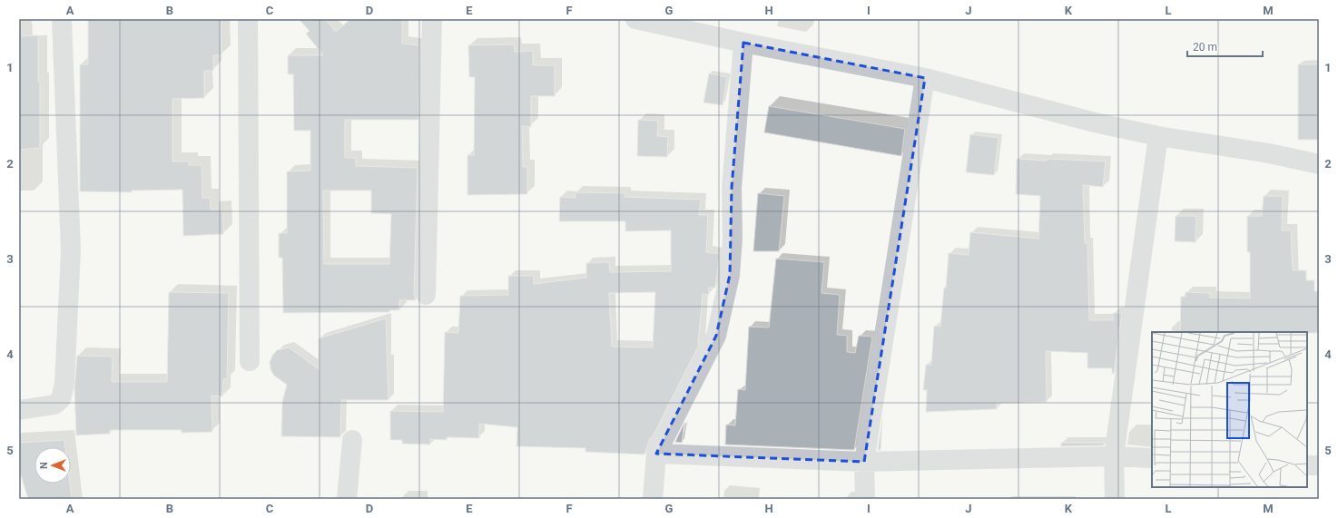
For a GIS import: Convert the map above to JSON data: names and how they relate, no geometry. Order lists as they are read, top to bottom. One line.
{"scale_bar":"20 m","north":"left","grid":{"columns":["A","B","C","D","E","F","G","H","I","J","K","L","M"],"rows":["1","2","3","4","5"]}}
